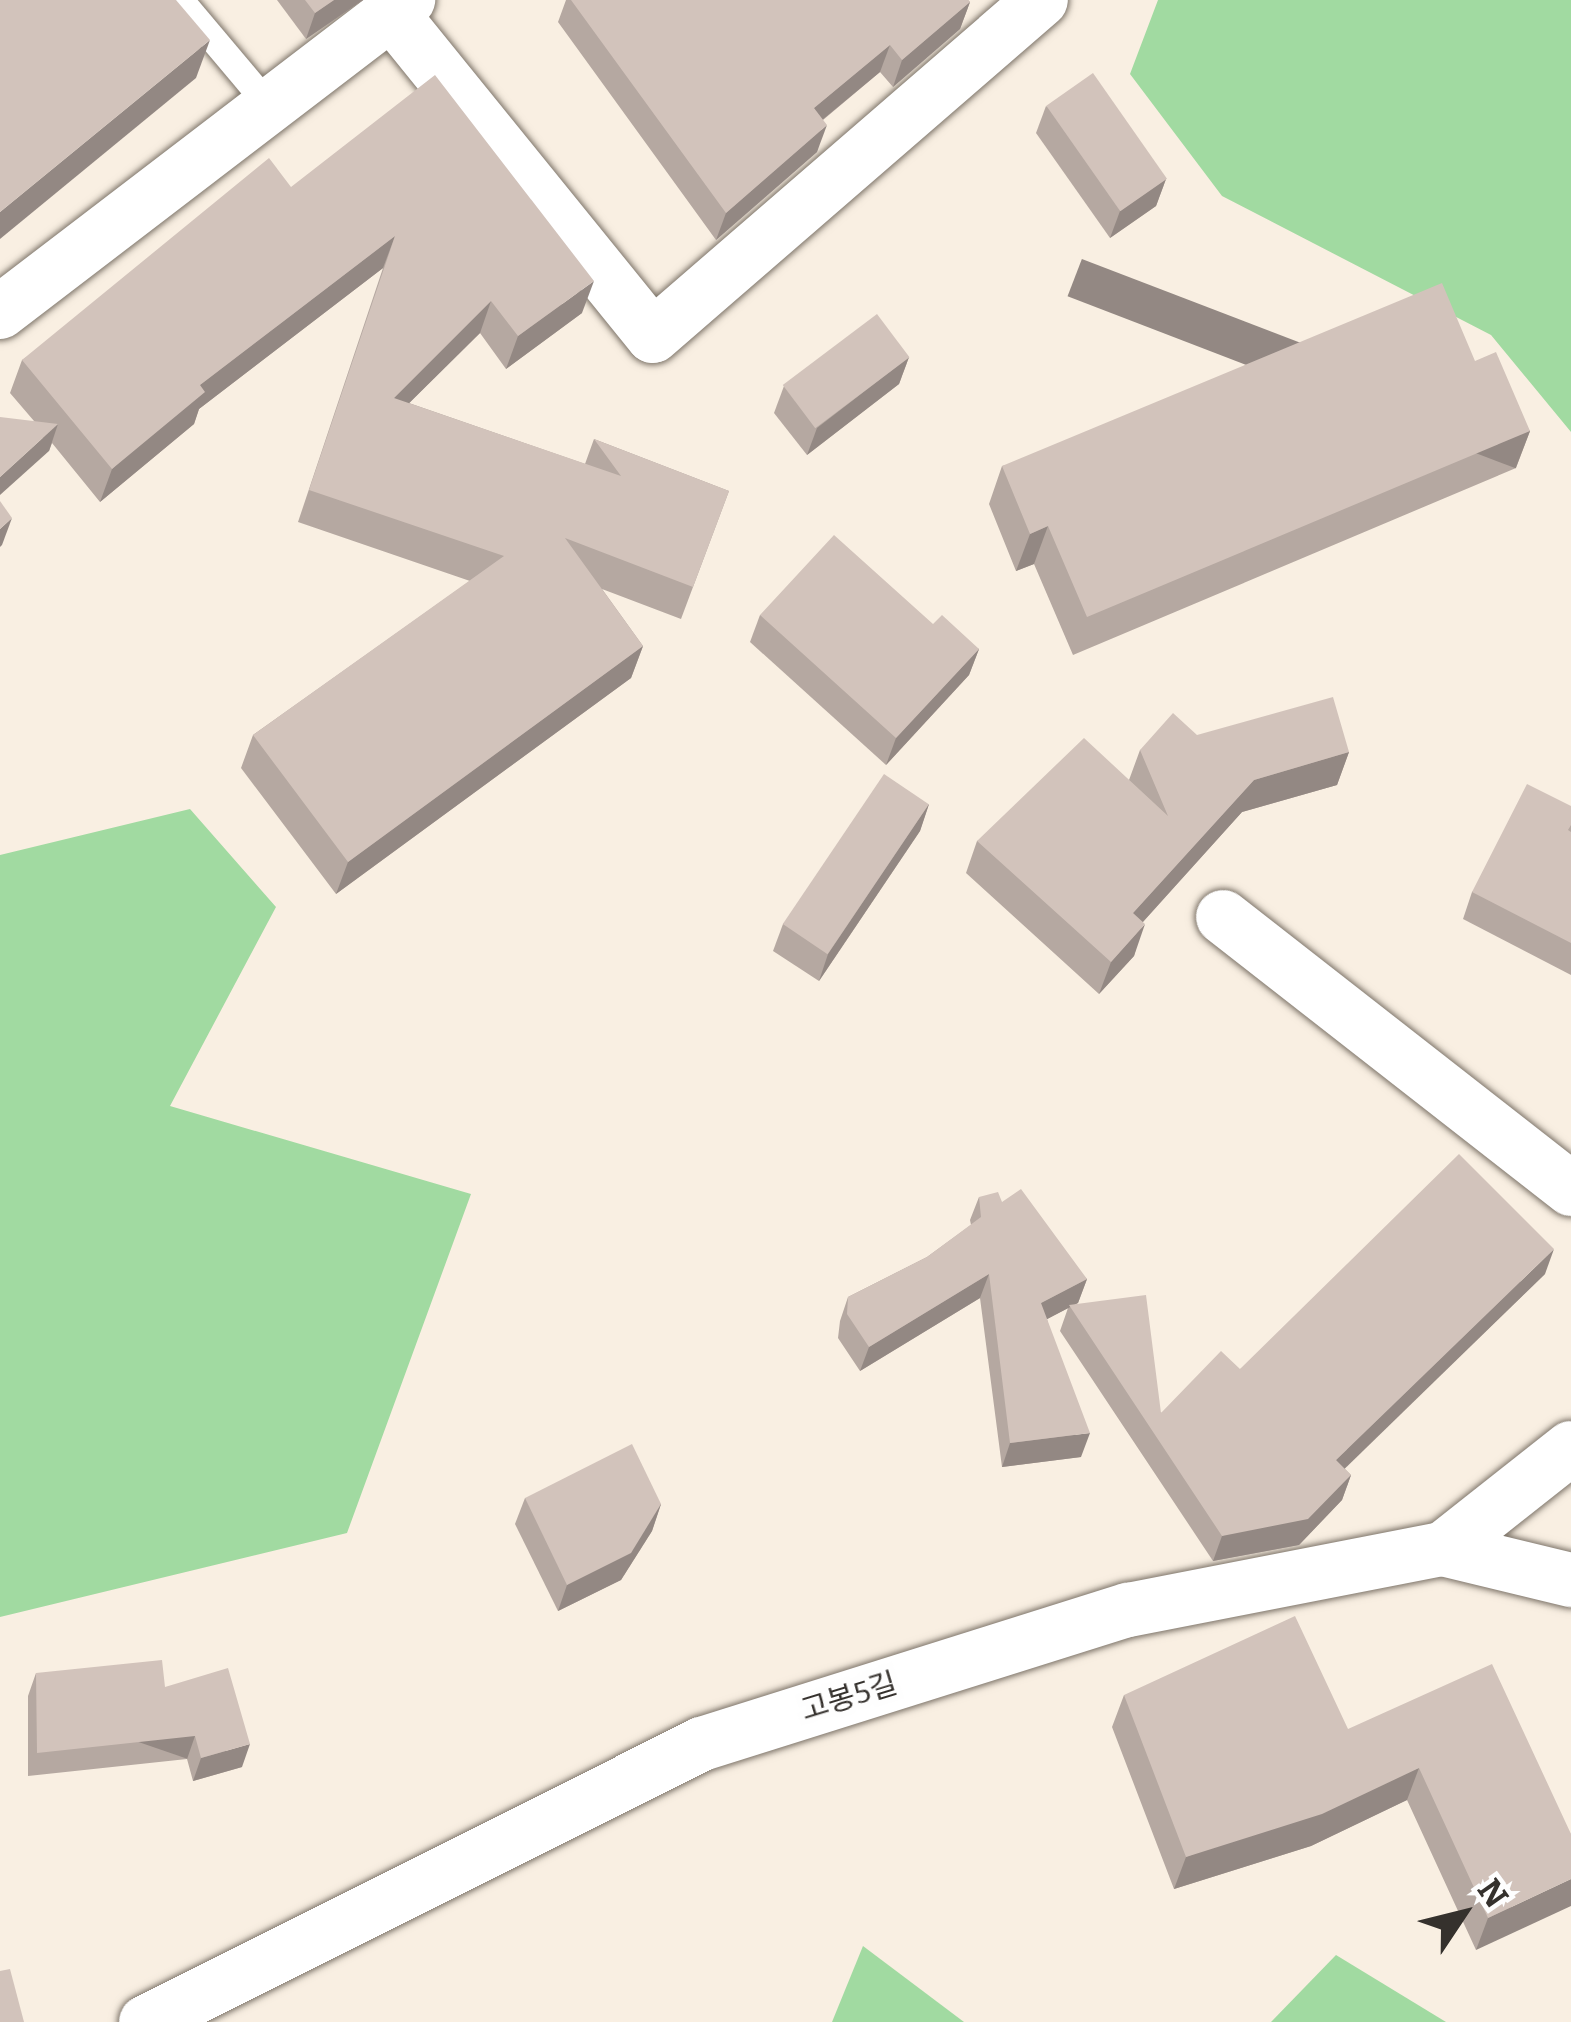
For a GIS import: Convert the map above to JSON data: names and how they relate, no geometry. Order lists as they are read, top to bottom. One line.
{"streets":{"street":["고봉5길"]},"north":"top right"}
